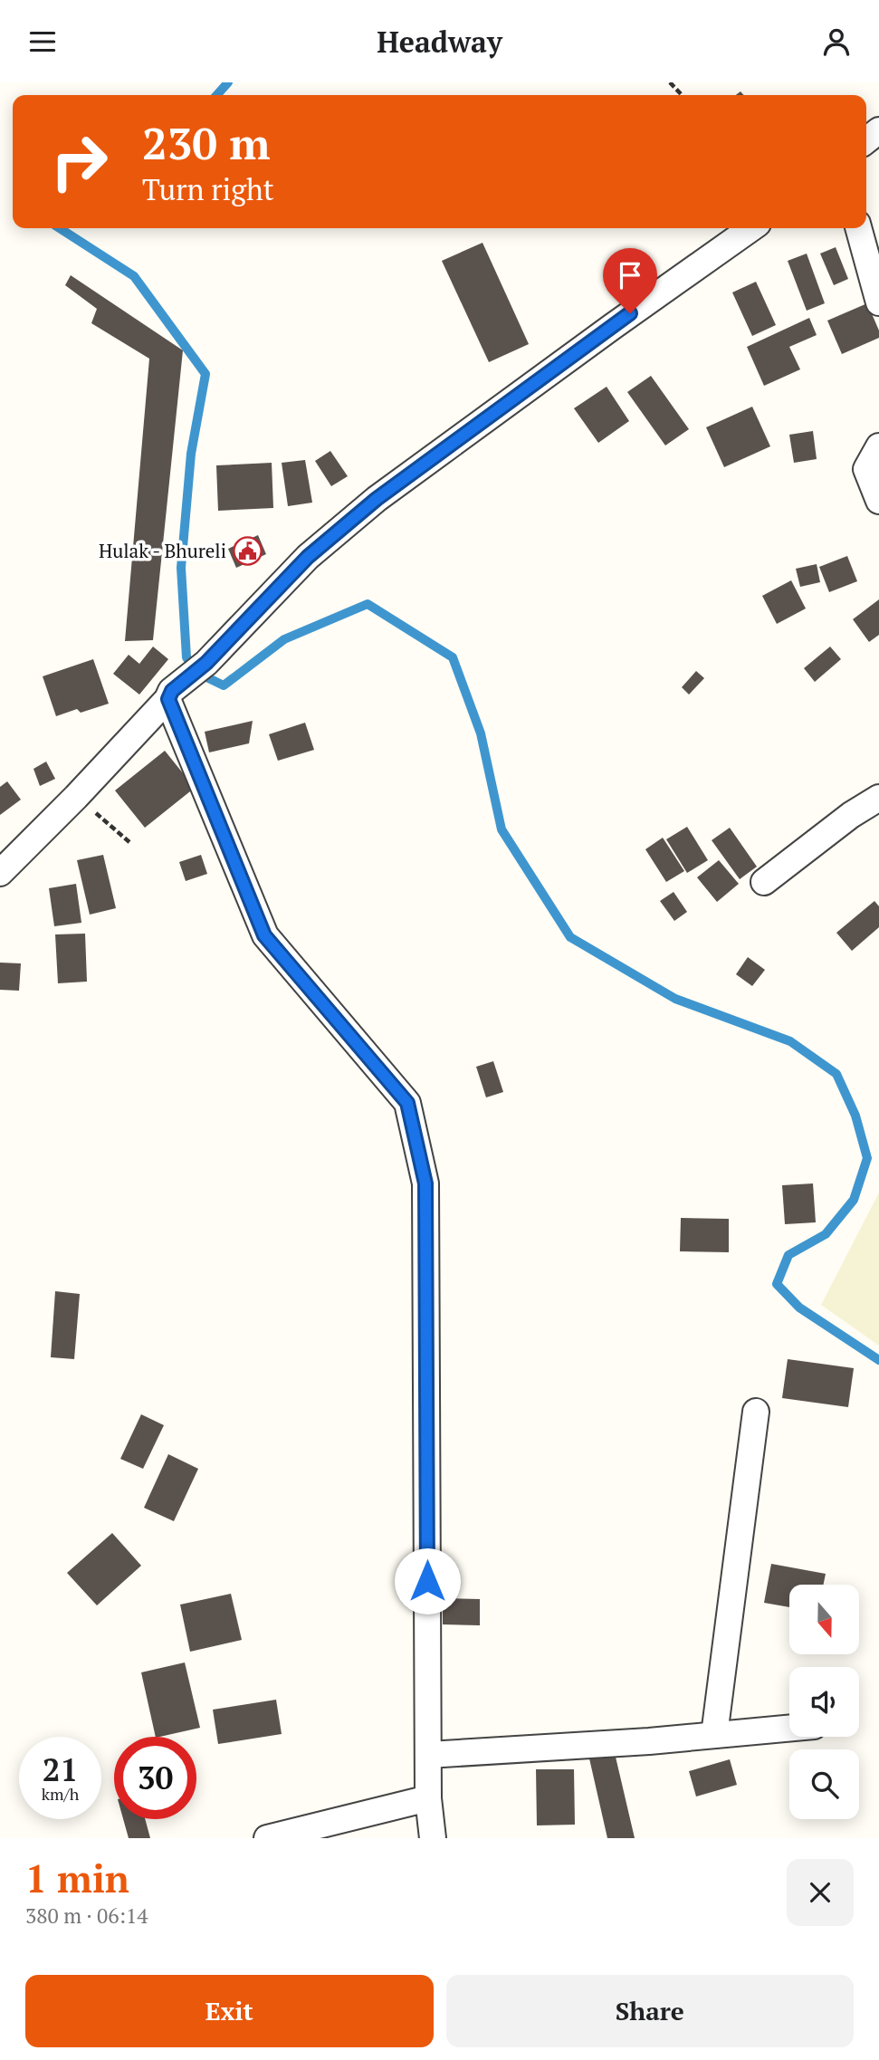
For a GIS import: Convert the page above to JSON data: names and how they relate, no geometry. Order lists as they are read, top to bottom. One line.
{"places":{"public building":["Hulak - Bhureli"]},"north":"bottom","page":{"header":"Headway","turn":["230 m","Turn right"],"speed":"21 km/h","limit":"30","heading":["1 min","380 m · 06:14"],"buttons":["Exit","Share"]}}
